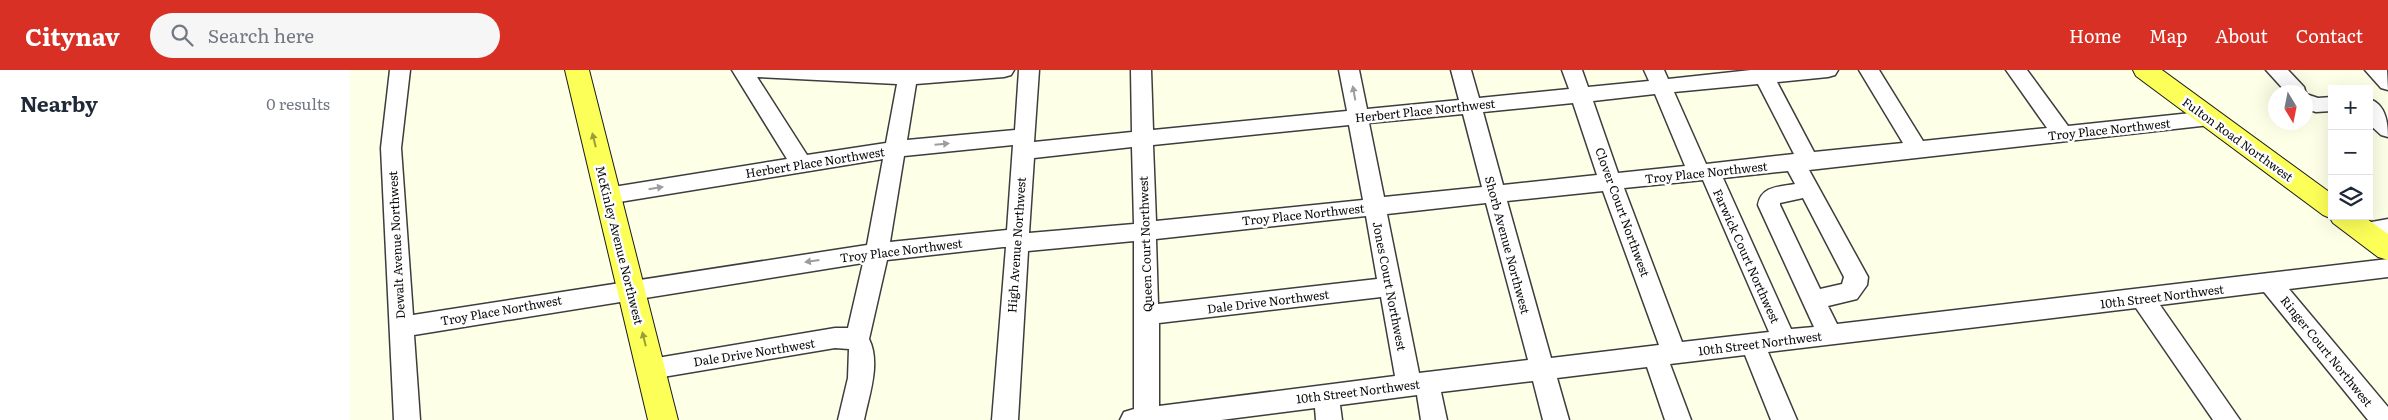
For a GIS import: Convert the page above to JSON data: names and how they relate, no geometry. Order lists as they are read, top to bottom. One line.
{"streets":{"main road":["Fulton Road Northwest","McKinley Avenue Northwest"],"street":["Herbert Place Northwest","Troy Place Northwest","Clover Court Northwest","Queen Court Northwest","Dewalt Avenue Northwest","High Avenue Northwest","Shorb Avenue Northwest","Farwick Court Northwest","Jones Court Northwest","10th Street Northwest","Dale Drive Northwest","Ringer Court Northwest"]},"crossings":[["Herbert Place Northwest","Clover Court Northwest"],["Herbert Place Northwest","Queen Court Northwest"],["Herbert Place Northwest","McKinley Avenue Northwest"],["Herbert Place Northwest","High Avenue Northwest"],["Herbert Place Northwest","Shorb Avenue Northwest"],["Herbert Place Northwest","Farwick Court Northwest"],["Herbert Place Northwest","Jones Court Northwest"],["Troy Place Northwest","Fulton Road Northwest"],["Troy Place Northwest","Clover Court Northwest"],["Troy Place Northwest","Queen Court Northwest"],["Troy Place Northwest","Dewalt Avenue Northwest"],["Troy Place Northwest","McKinley Avenue Northwest"],["Troy Place Northwest","High Avenue Northwest"],["Troy Place Northwest","Shorb Avenue Northwest"],["Troy Place Northwest","Farwick Court Northwest"],["Troy Place Northwest","Jones Court Northwest"],["Clover Court Northwest","10th Street Northwest"],["Queen Court Northwest","10th Street Northwest"],["Queen Court Northwest","Dale Drive Northwest"],["McKinley Avenue Northwest","Dale Drive Northwest"],["Shorb Avenue Northwest","10th Street Northwest"],["Farwick Court Northwest","10th Street Northwest"],["Jones Court Northwest","10th Street Northwest"],["Jones Court Northwest","Dale Drive Northwest"],["10th Street Northwest","Ringer Court Northwest"]],"one_way":["McKinley Avenue Northwest"],"north":"bottom","page":{"header":"Citynav","search":"Search here","nav":["Home","Map","About","Contact"],"heading":["Nearby","0 results"],"map_buttons":["+","−"]}}
